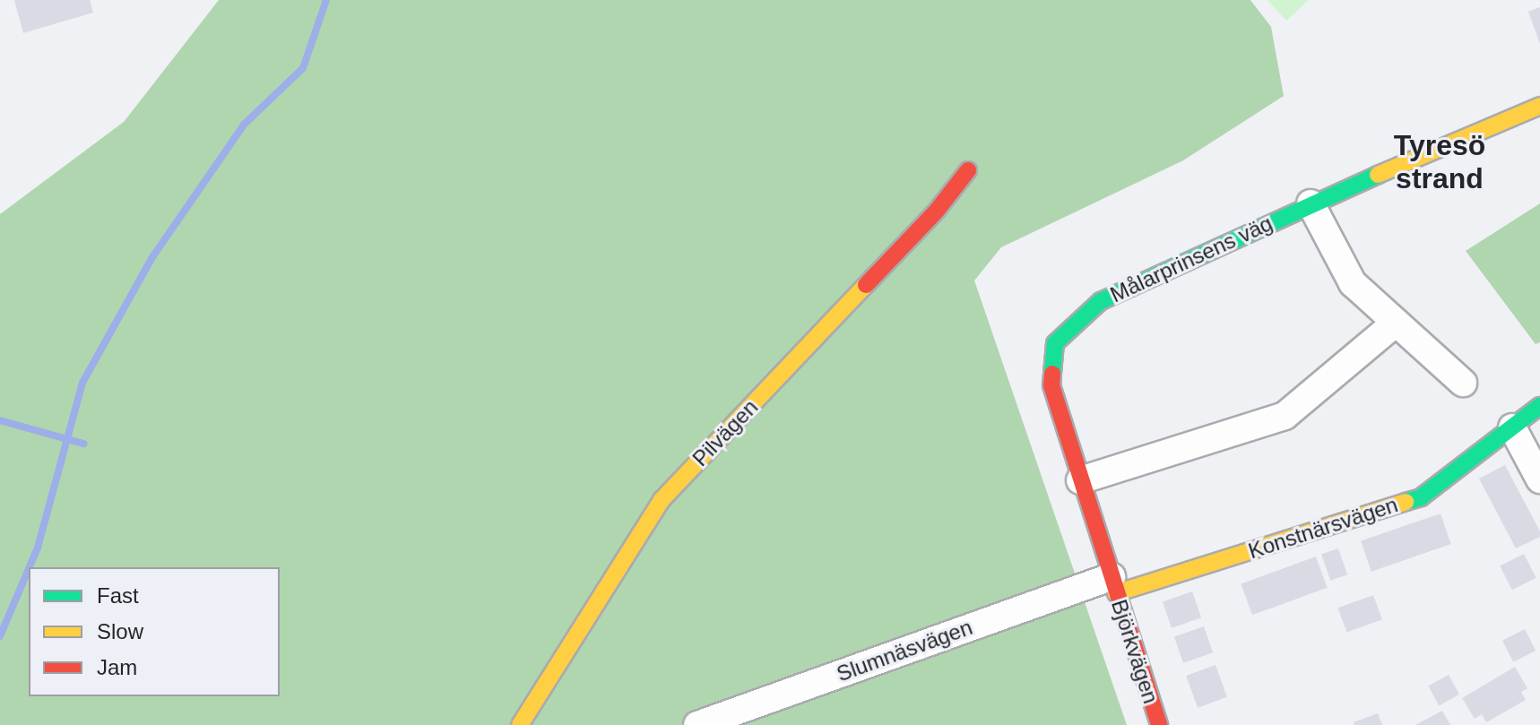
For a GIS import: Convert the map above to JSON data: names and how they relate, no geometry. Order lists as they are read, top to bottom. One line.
{"streets":{"street":["Målarprinsens väg","Pilvägen","Konstnärsvägen","Slumnäsvägen","Björkvägen"]},"crossings":[["Målarprinsens väg","Konstnärsvägen"],["Målarprinsens väg","Slumnäsvägen"],["Målarprinsens väg","Björkvägen"],["Konstnärsvägen","Slumnäsvägen"],["Konstnärsvägen","Björkvägen"],["Slumnäsvägen","Björkvägen"]],"districts":["Tyresö strand"],"legend":["Fast","Slow","Jam"]}
